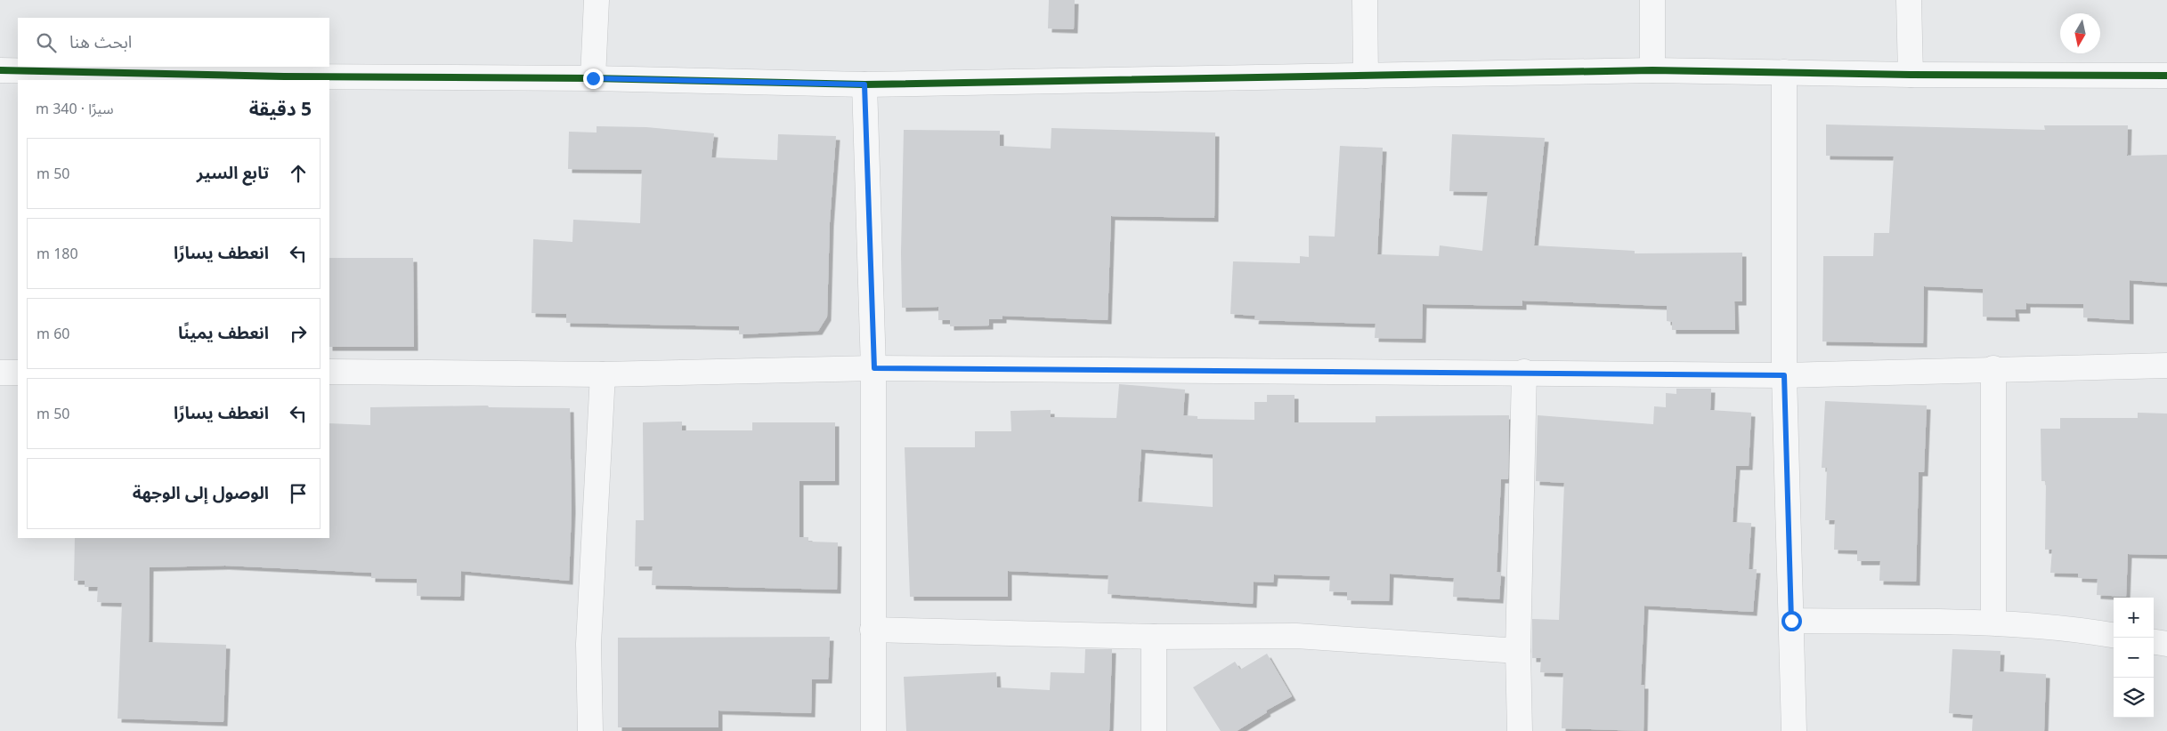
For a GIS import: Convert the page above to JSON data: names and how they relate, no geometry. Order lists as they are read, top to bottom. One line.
{"north":"bottom","page":{"search":"ابحث هنا","heading":["5 دقيقة","سيرًا · 340 m"],"list":[["تابع السير","50 m"],["انعطف يسارًا","180 m"],["انعطف يمينًا","60 m"],["انعطف يسارًا","50 m"],"الوصول إلى الوجهة"],"map_buttons":["+","−"]}}
